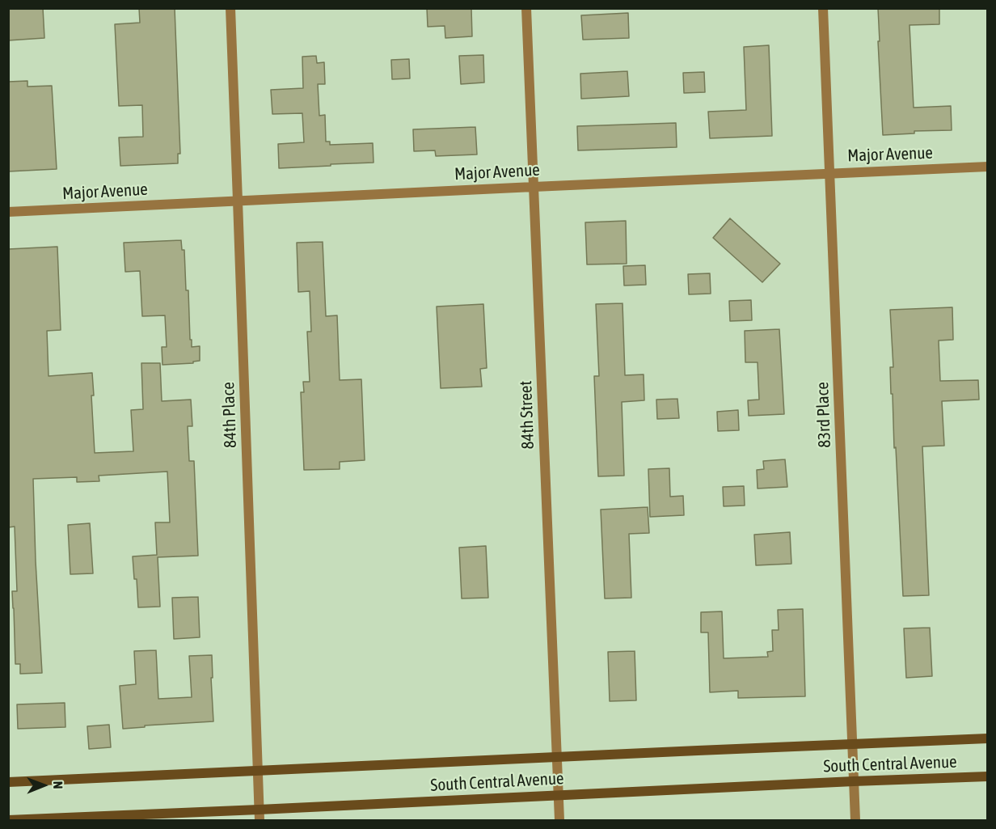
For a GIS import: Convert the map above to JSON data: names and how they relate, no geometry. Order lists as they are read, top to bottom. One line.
{"streets":{"street":["Major Avenue","84th Place","84th Street","83rd Place","South Central Avenue"]},"crossings":[["Major Avenue","84th Place"],["Major Avenue","84th Street"],["Major Avenue","83rd Place"],["84th Place","South Central Avenue"],["84th Street","South Central Avenue"],["83rd Place","South Central Avenue"]],"north":"right"}
